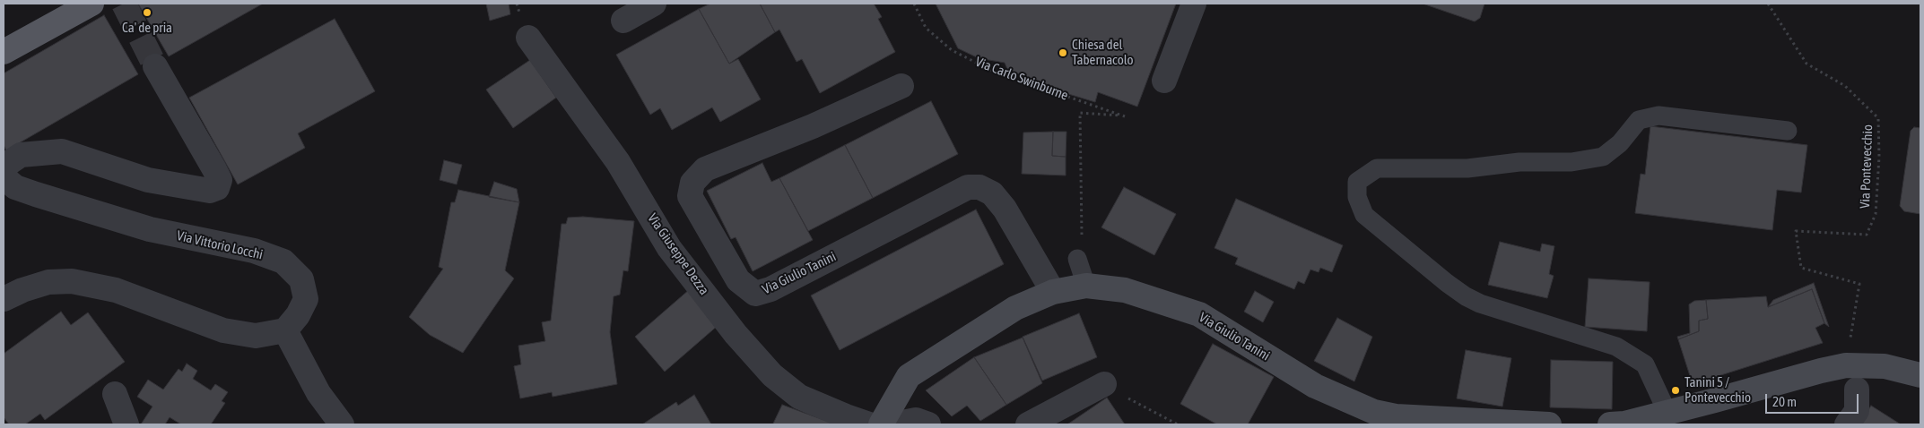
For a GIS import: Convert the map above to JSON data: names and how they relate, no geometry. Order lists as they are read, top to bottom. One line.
{"streets":{"main road":["Via Giulio Tanini"],"street":["Via Vittorio Locchi","Via Giuseppe Dezza"],"path":["Via Carlo Swinburne","Via Pontevecchio"]},"places":["Ca' de pria","Chiesa del Tabernacolo","Tanini 5 / Pontevecchio"],"scale_bar":"20 m"}
